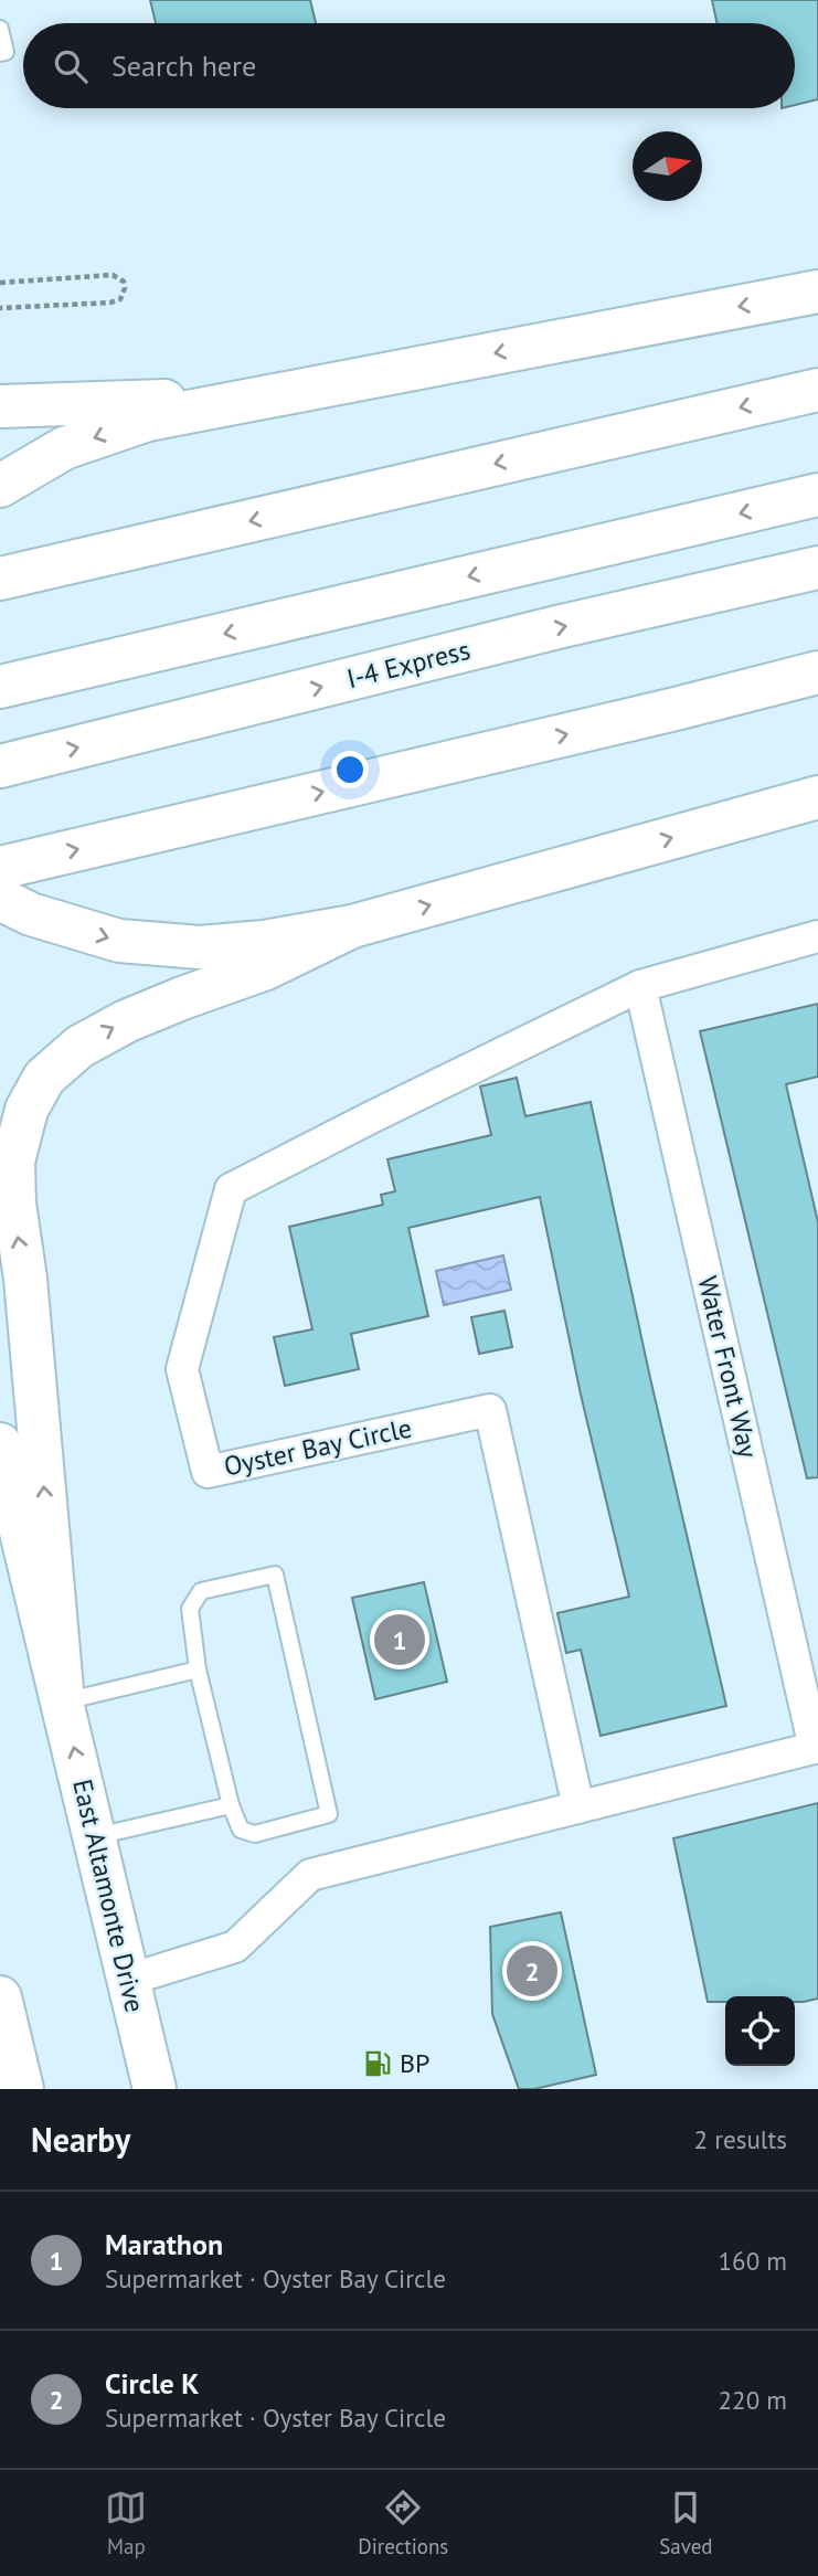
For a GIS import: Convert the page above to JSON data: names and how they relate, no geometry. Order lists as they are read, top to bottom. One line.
{"streets":{"main road":["I-4 Express","East Altamonte Drive"],"street":["Water Front Way","Oyster Bay Circle"]},"crossings":[["Water Front Way","Oyster Bay Circle"]],"places":{"fuel station":["BP"]},"north":"right","page":{"search":"Search here","pins":["1","2"],"heading":["Nearby","2 results"],"list":[{"mark":"1","name":"Marathon","note":"Supermarket · Oyster Bay Circle","value":"160 m"},{"mark":"2","name":"Circle K","note":"Supermarket · Oyster Bay Circle","value":"220 m"}],"nav":["Map","Directions","Saved"]}}
